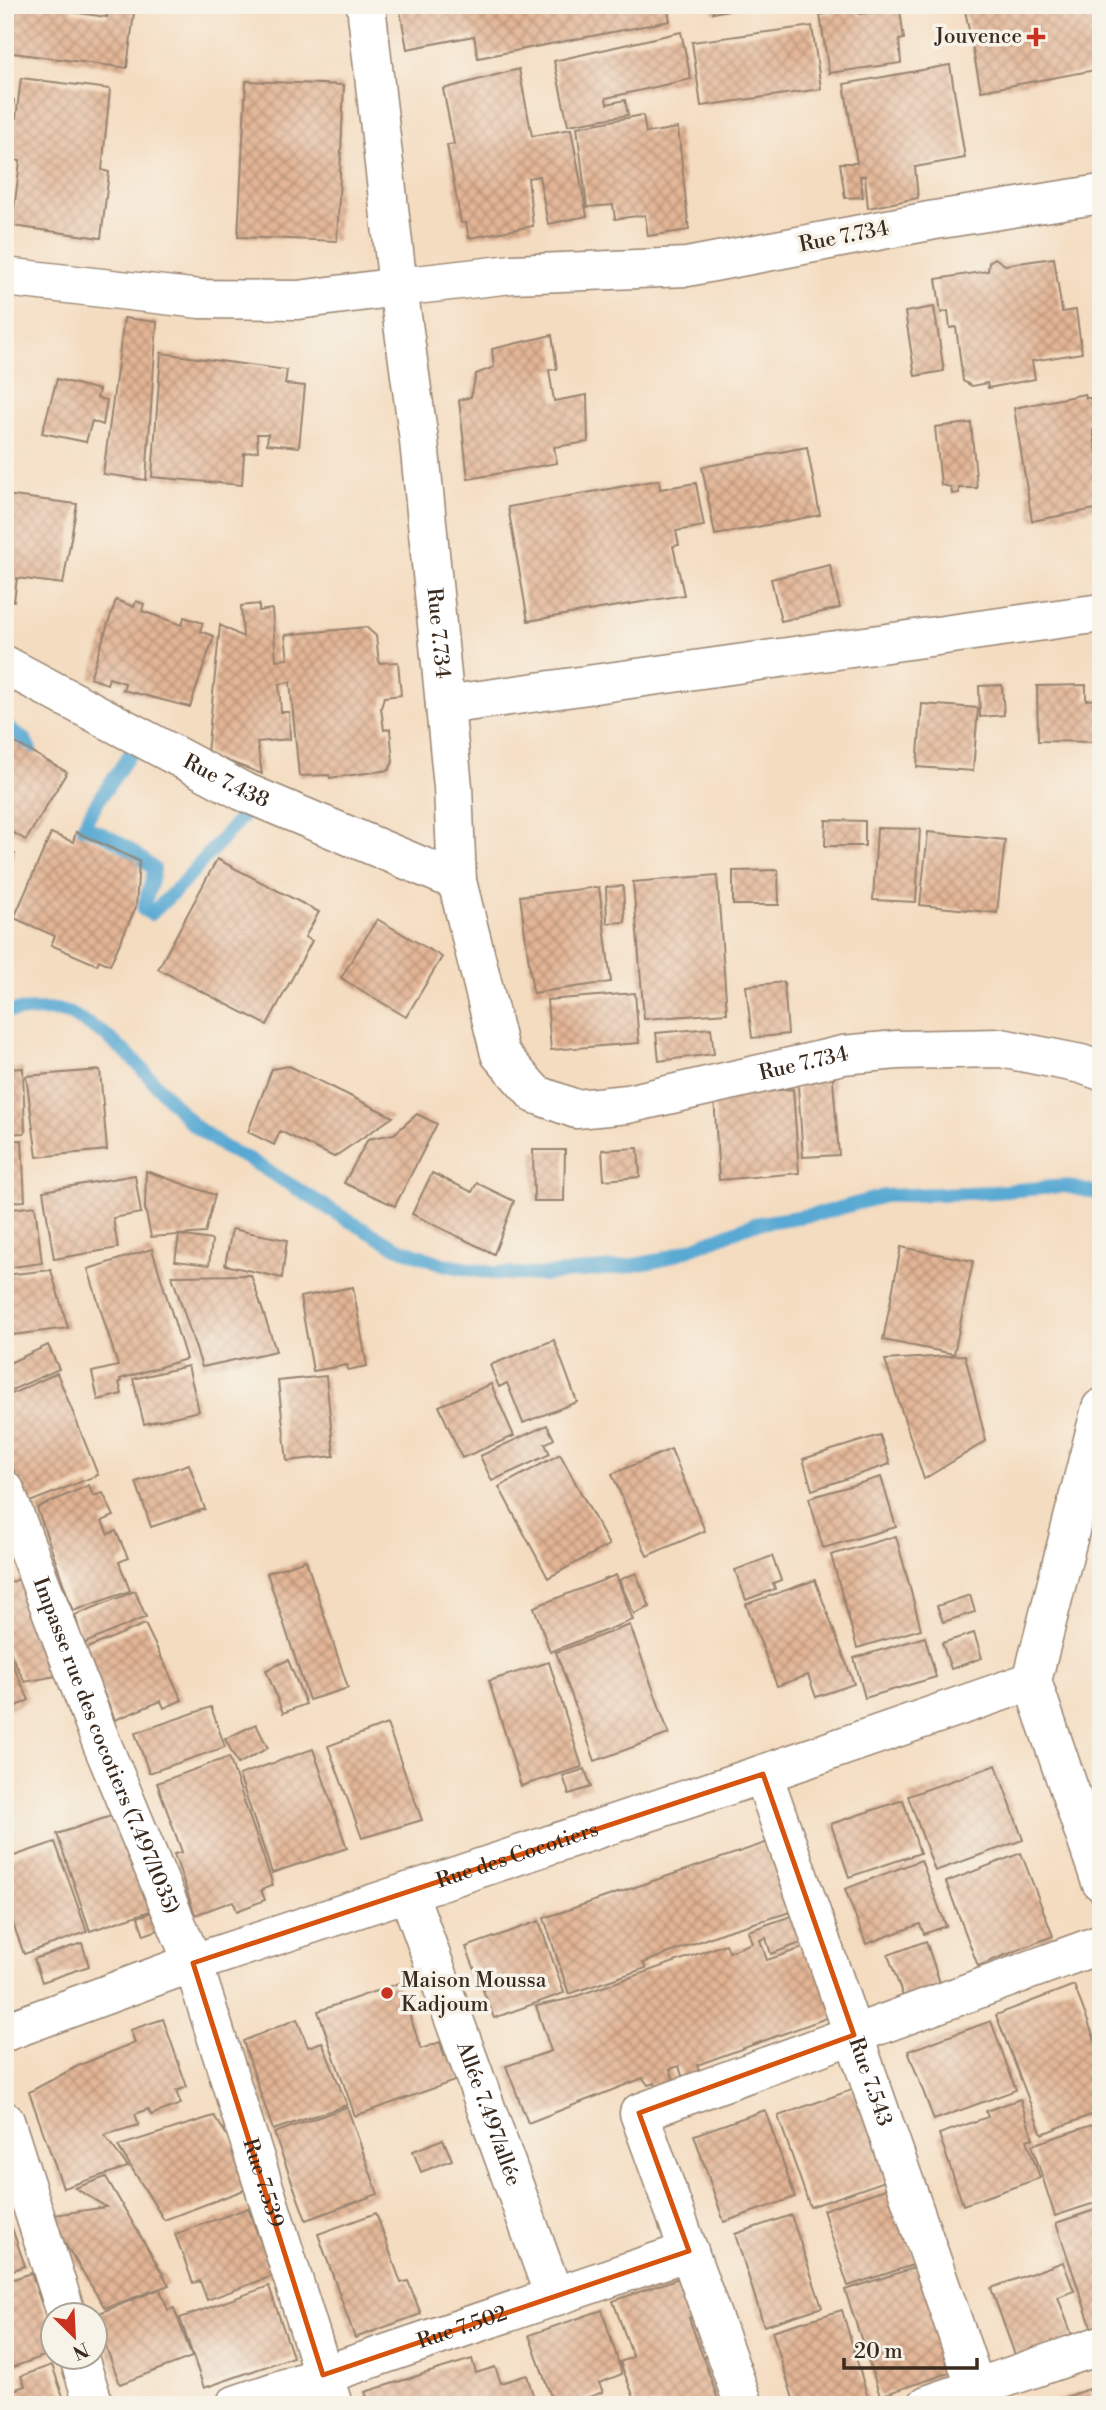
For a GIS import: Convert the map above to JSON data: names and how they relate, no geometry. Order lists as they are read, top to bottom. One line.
{"streets":{"street":["Rue 7.734","Rue 7.438","Impasse rue des cocotiers (7.497/1035)","Rue des Cocotiers","Rue 7.543","Allée 7.497/allée","Rue 7.539","Rue 7.502"]},"crossings":[["Rue 7.734","Rue 7.438"],["Impasse rue des cocotiers (7.497/1035)","Rue des Cocotiers"],["Impasse rue des cocotiers (7.497/1035)","Rue 7.539"],["Rue des Cocotiers","Rue 7.543"],["Rue des Cocotiers","Allée 7.497/allée"],["Rue des Cocotiers","Rue 7.539"],["Allée 7.497/allée","Rue 7.502"],["Rue 7.539","Rue 7.502"]],"places":{"health":["Jouvence"],"other":["Maison Moussa Kadjoum"]},"scale_bar":"20 m","north":"bottom right"}
